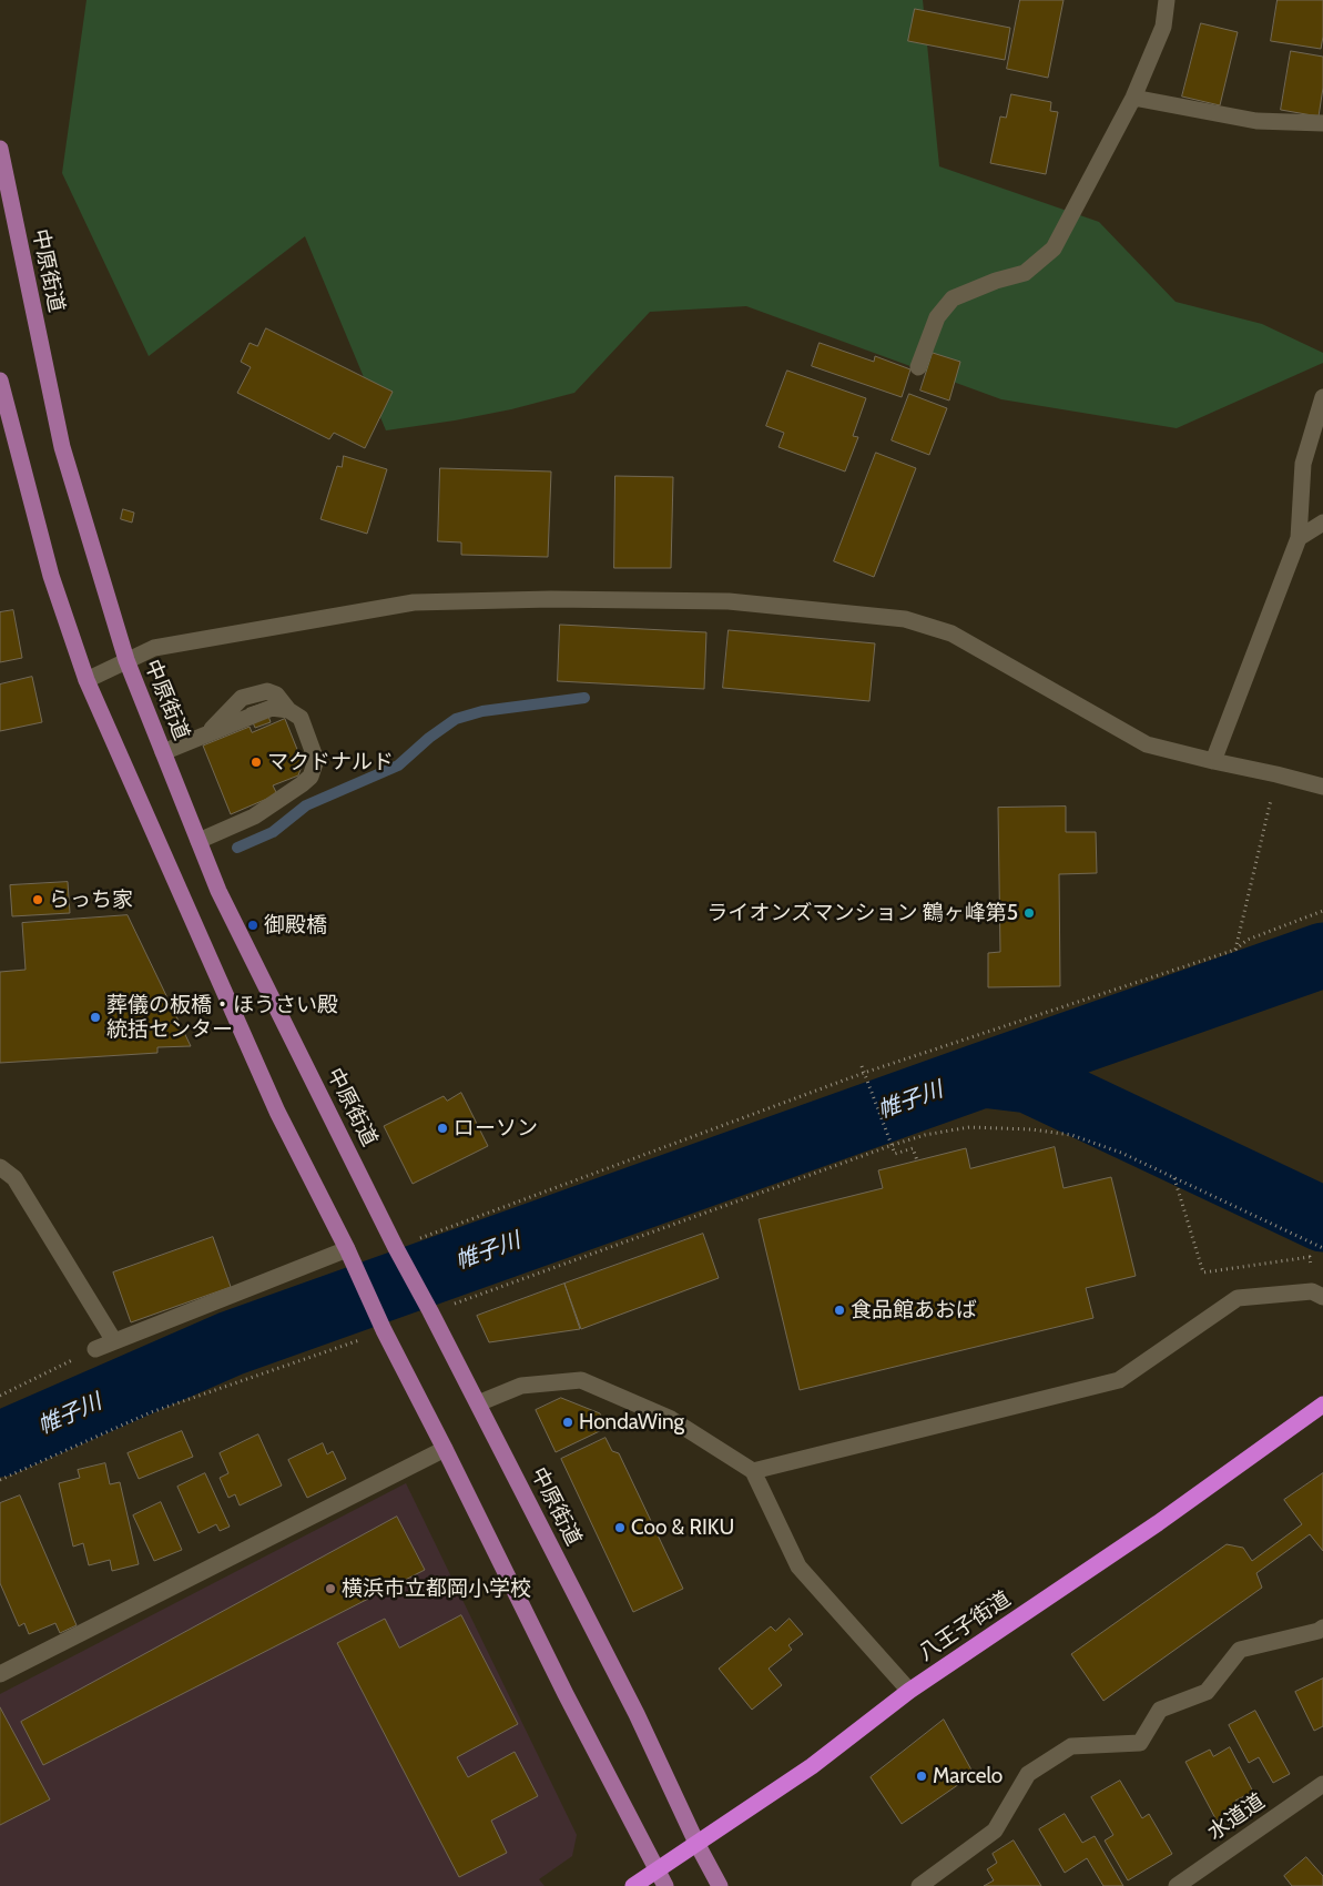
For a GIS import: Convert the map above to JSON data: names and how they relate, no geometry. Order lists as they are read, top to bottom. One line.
{"streets":{"highway":["八王子街道"],"main road":["中原街道"],"street":["水道道"]},"crossings":[["中原街道","八王子街道"]],"water":["帷子川"],"places":["マクドナルド","らっち家","ライオンズマンション 鶴ヶ峰第5","御殿橋","葬儀の板橋・ほうさい殿 統括センター","ローソン","食品館あおば","HondaWing","Coo & RIKU","横浜市立都岡小学校","Marcelo"]}
